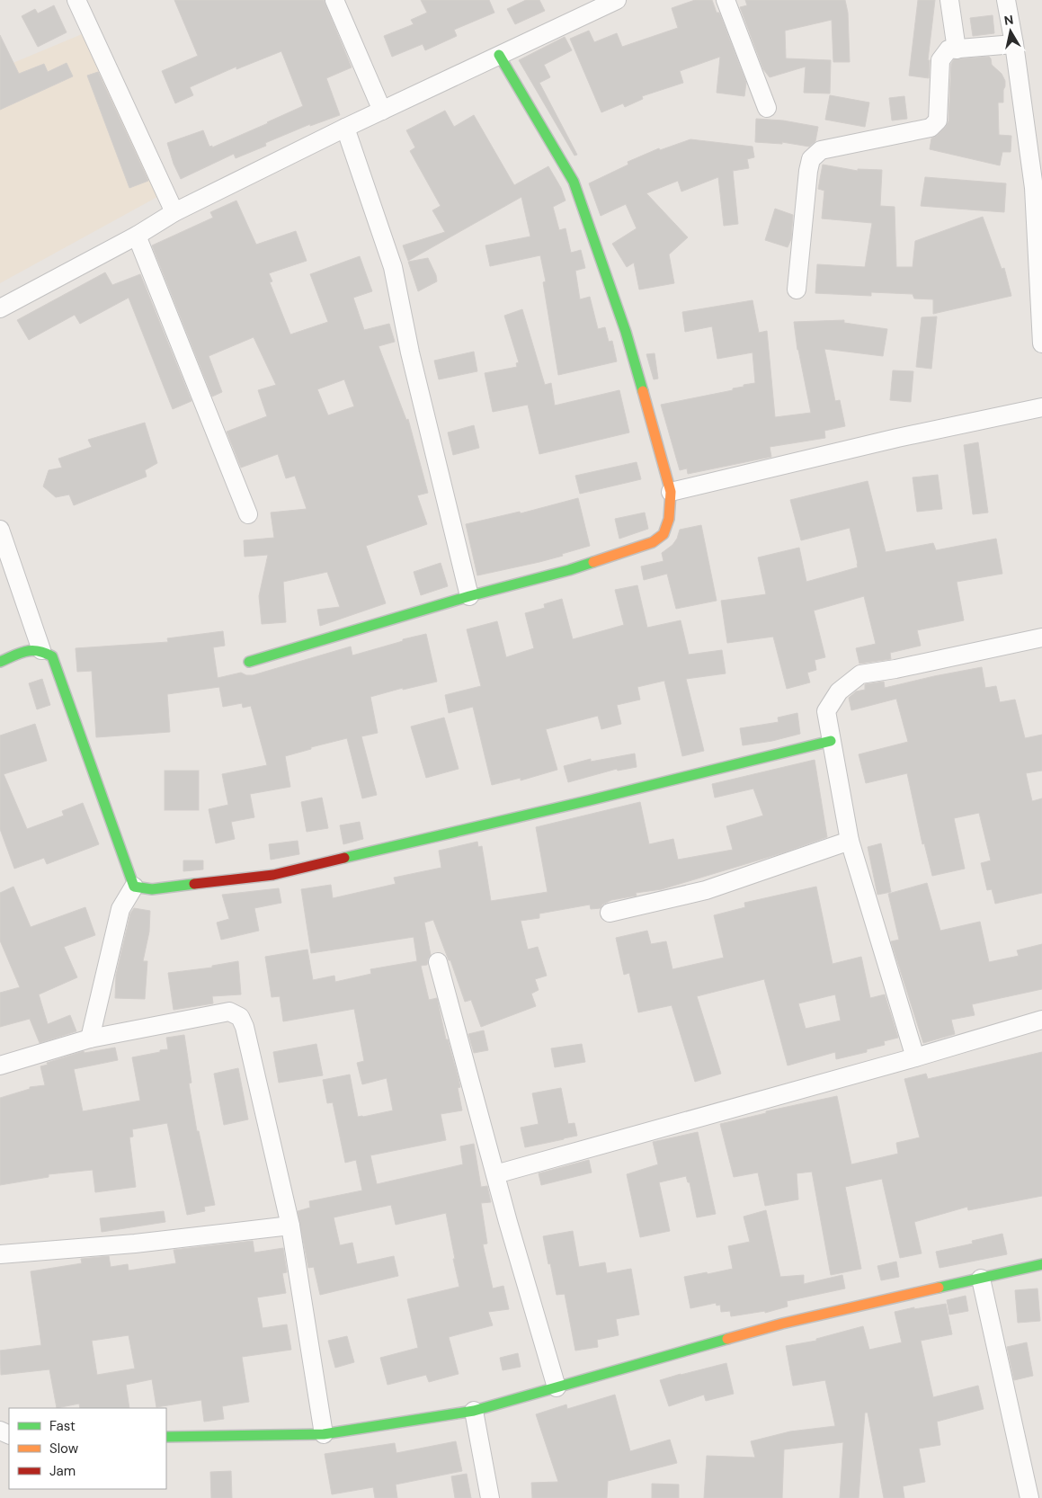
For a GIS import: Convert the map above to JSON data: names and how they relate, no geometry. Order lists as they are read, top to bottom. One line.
{"legend":["Fast","Slow","Jam"],"north":"top"}
